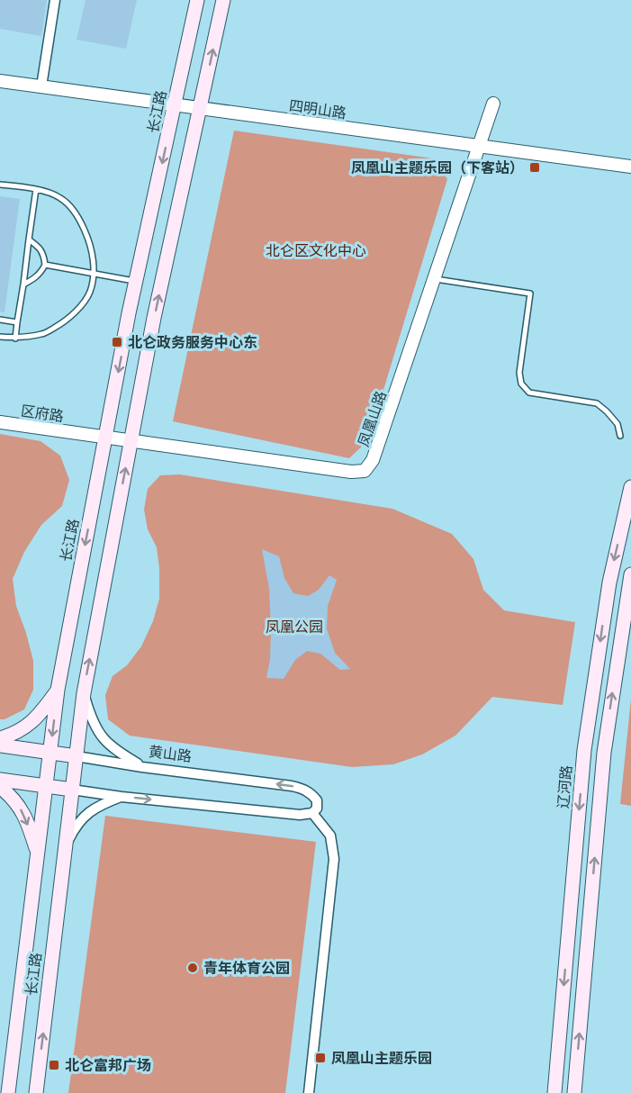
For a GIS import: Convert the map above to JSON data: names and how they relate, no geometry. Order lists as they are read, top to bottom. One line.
{"streets":{"main road":["长江路","黄山路","辽河路"],"street":["四明山路","区府路","凤凰山路"]},"crossings":[["四明山路","长江路"],["四明山路","凤凰山路"],["长江路","凤凰山路"],["长江路","黄山路"],["区府路","凤凰山路"]],"one_way":["黄山路"],"parks":["北仑区文化中心","凤凰公园"],"places":{"transit":["凤凰山主题乐园（下客站）","北仑政务服务中心东","凤凰山主题乐园","北仑富邦广场"],"other":["青年体育公园"]}}
